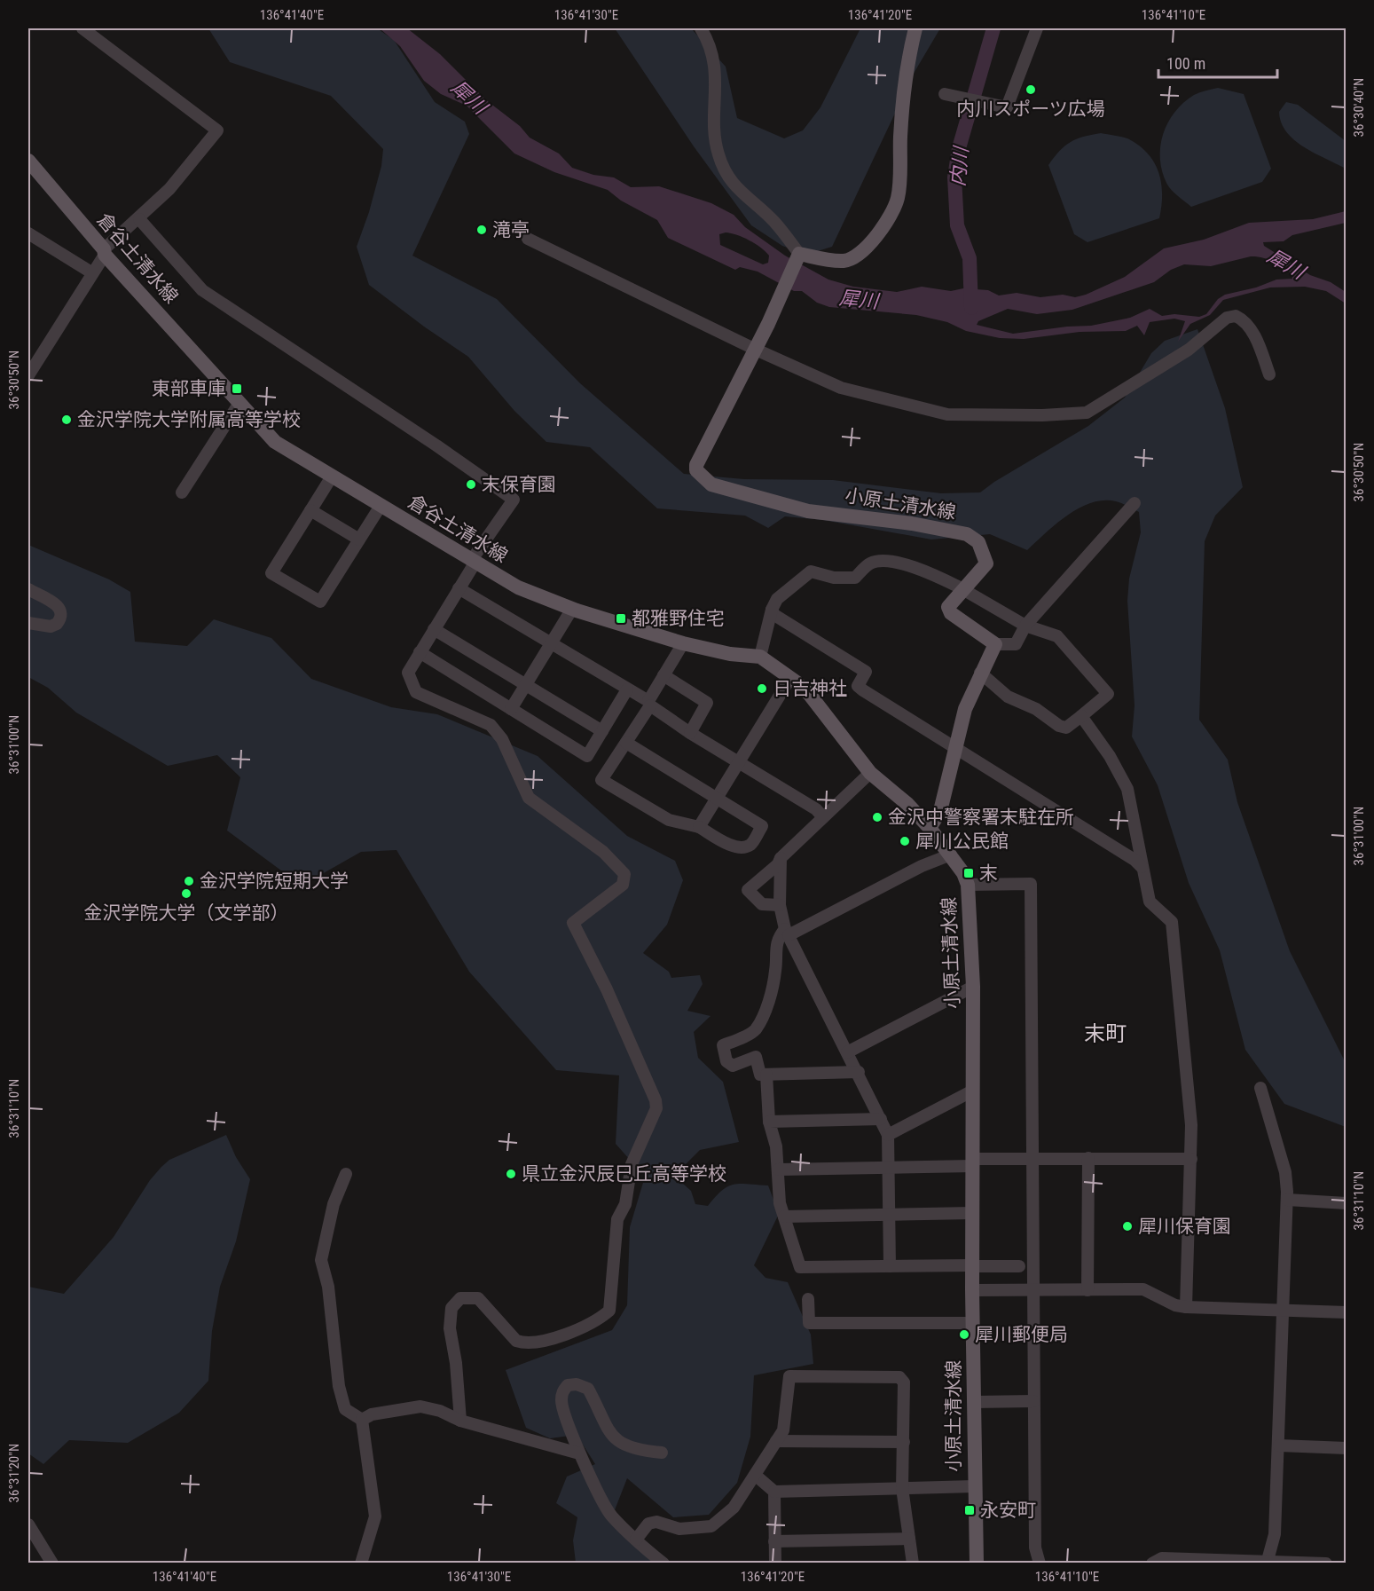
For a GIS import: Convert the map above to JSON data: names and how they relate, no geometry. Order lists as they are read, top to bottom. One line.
{"streets":{"main road":["倉谷土清水線","小原土清水線"]},"districts":["末町"],"water":["犀川","内川"],"places":{"other":["内川スポーツ広場","滝亭","金沢学院大学附属高等学校","末保育園","日吉神社","金沢中警察署末駐在所","犀川公民館","金沢学院短期大学","金沢学院大学（文学部）","県立金沢辰巳丘高等学校","犀川保育園","犀川郵便局"],"transit":["東部車庫","都雅野住宅","末","永安町"]},"scale_bar":"100 m","coordinates":["136°41'40\"E","136°41'30\"E","136°41'20\"E","136°41'10\"E","36°30'40\"N","36°30'50\"N","36°31'00\"N","36°31'10\"N","36°31'20\"N"]}
